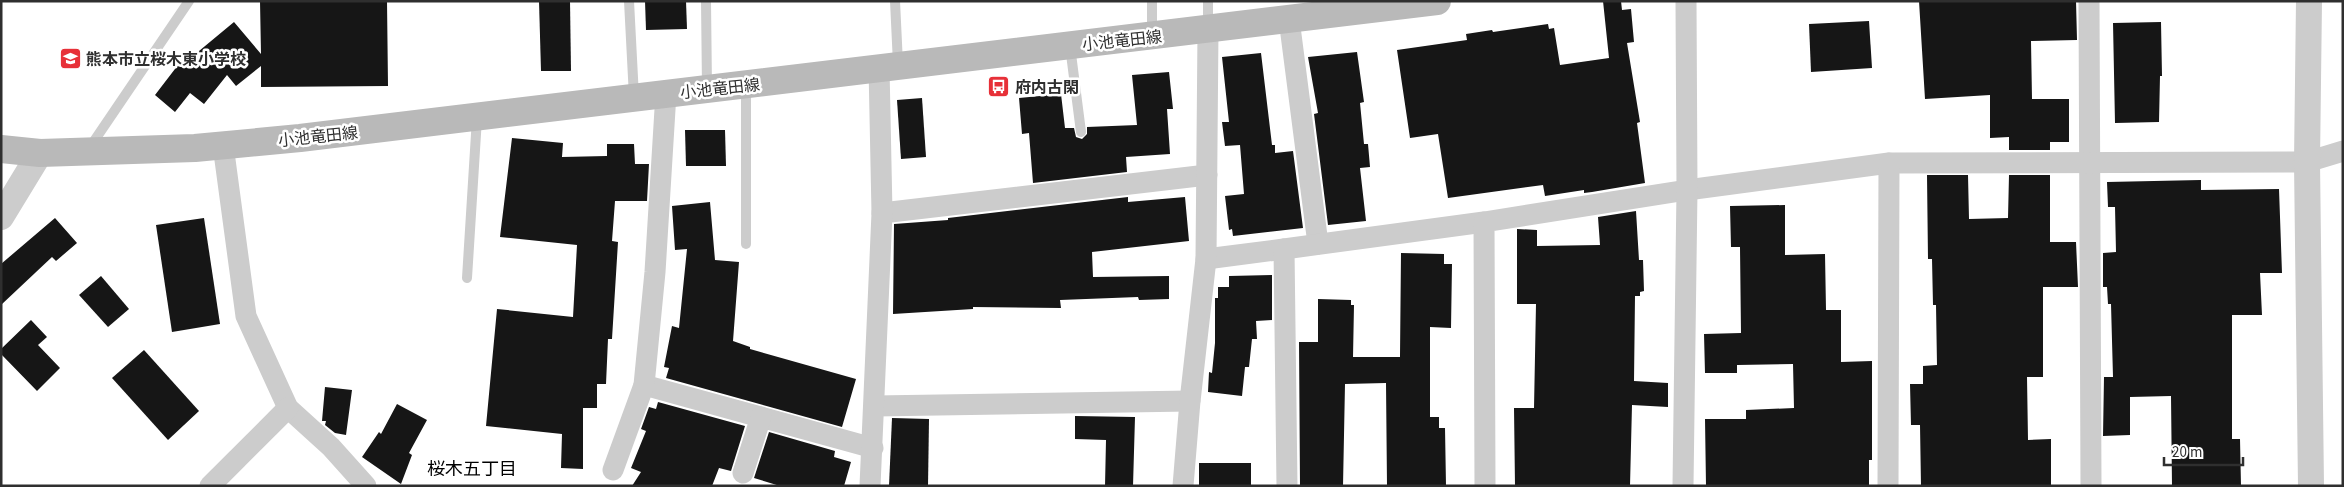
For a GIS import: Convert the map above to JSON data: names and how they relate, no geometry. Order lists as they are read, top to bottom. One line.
{"streets":{"main road":["小池竜田線"]},"districts":["桜木五丁目"],"places":{"school or university":["熊本市立桜木東小学校"],"bus stop":["府内古閑"]},"scale_bar":"20 m"}
